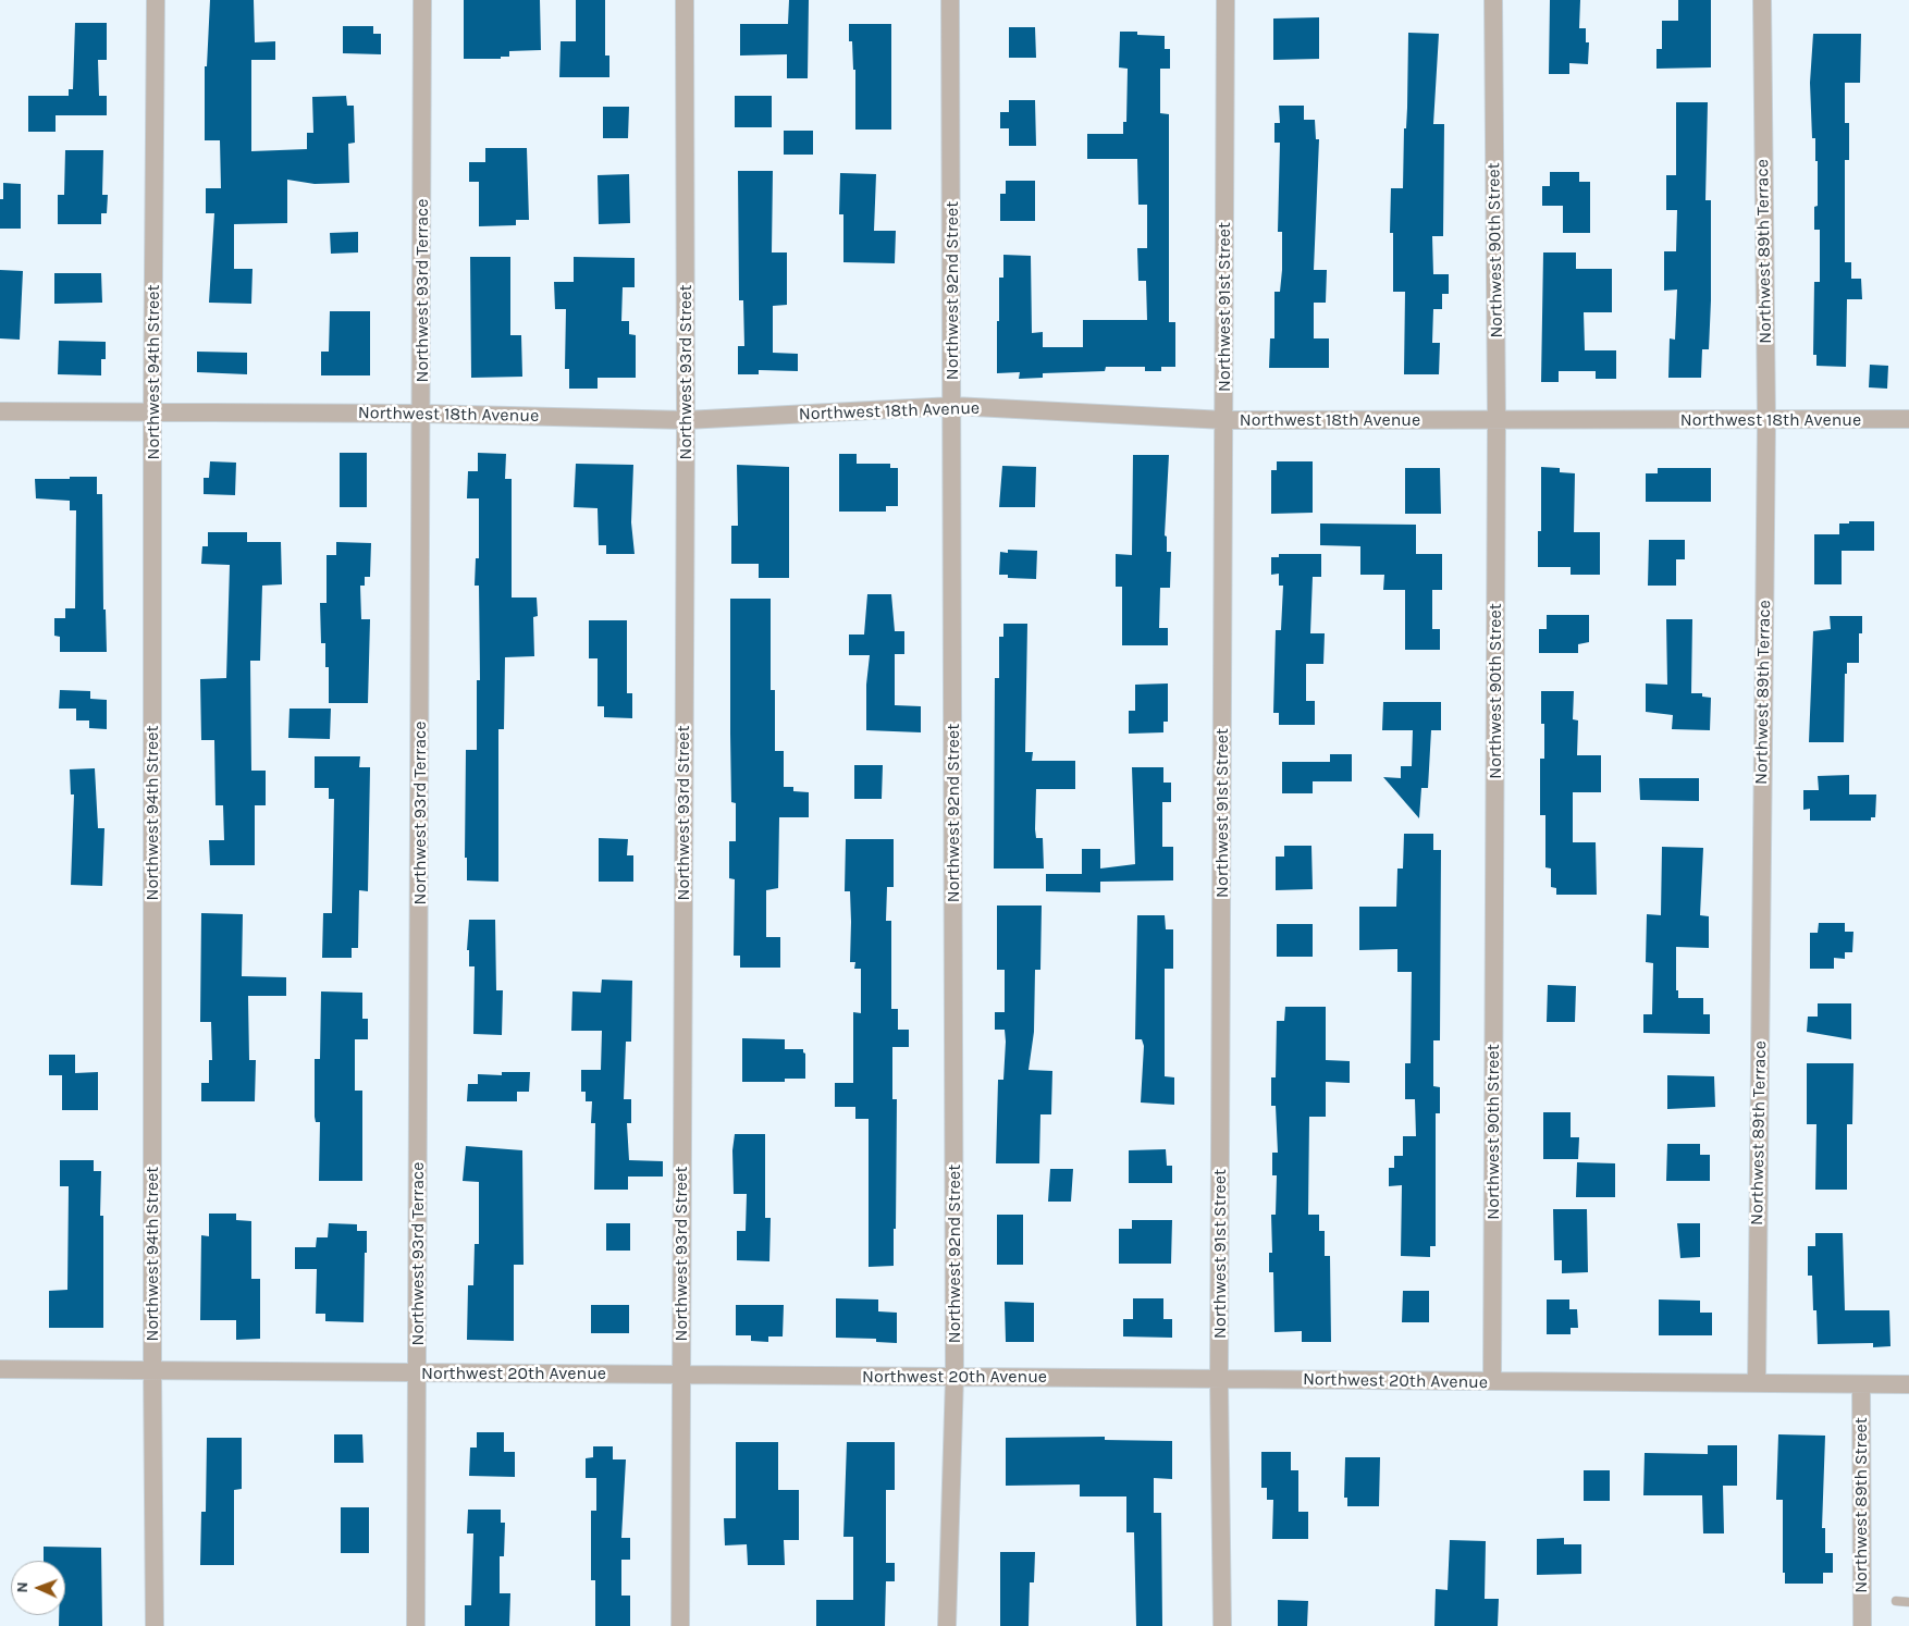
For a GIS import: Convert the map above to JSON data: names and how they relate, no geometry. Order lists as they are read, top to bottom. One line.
{"streets":{"street":["Northwest 90th Street","Northwest 89th Terrace","Northwest 93rd Terrace","Northwest 92nd Street","Northwest 91st Street","Northwest 94th Street","Northwest 93rd Street","Northwest 18th Avenue","Northwest 20th Avenue","Northwest 89th Street"]},"crossings":[["Northwest 90th Street","Northwest 18th Avenue"],["Northwest 90th Street","Northwest 20th Avenue"],["Northwest 89th Terrace","Northwest 18th Avenue"],["Northwest 89th Terrace","Northwest 20th Avenue"],["Northwest 93rd Terrace","Northwest 18th Avenue"],["Northwest 93rd Terrace","Northwest 20th Avenue"],["Northwest 92nd Street","Northwest 18th Avenue"],["Northwest 92nd Street","Northwest 20th Avenue"],["Northwest 91st Street","Northwest 18th Avenue"],["Northwest 91st Street","Northwest 20th Avenue"],["Northwest 94th Street","Northwest 18th Avenue"],["Northwest 94th Street","Northwest 20th Avenue"],["Northwest 93rd Street","Northwest 18th Avenue"],["Northwest 93rd Street","Northwest 20th Avenue"],["Northwest 20th Avenue","Northwest 89th Street"]],"north":"left"}
